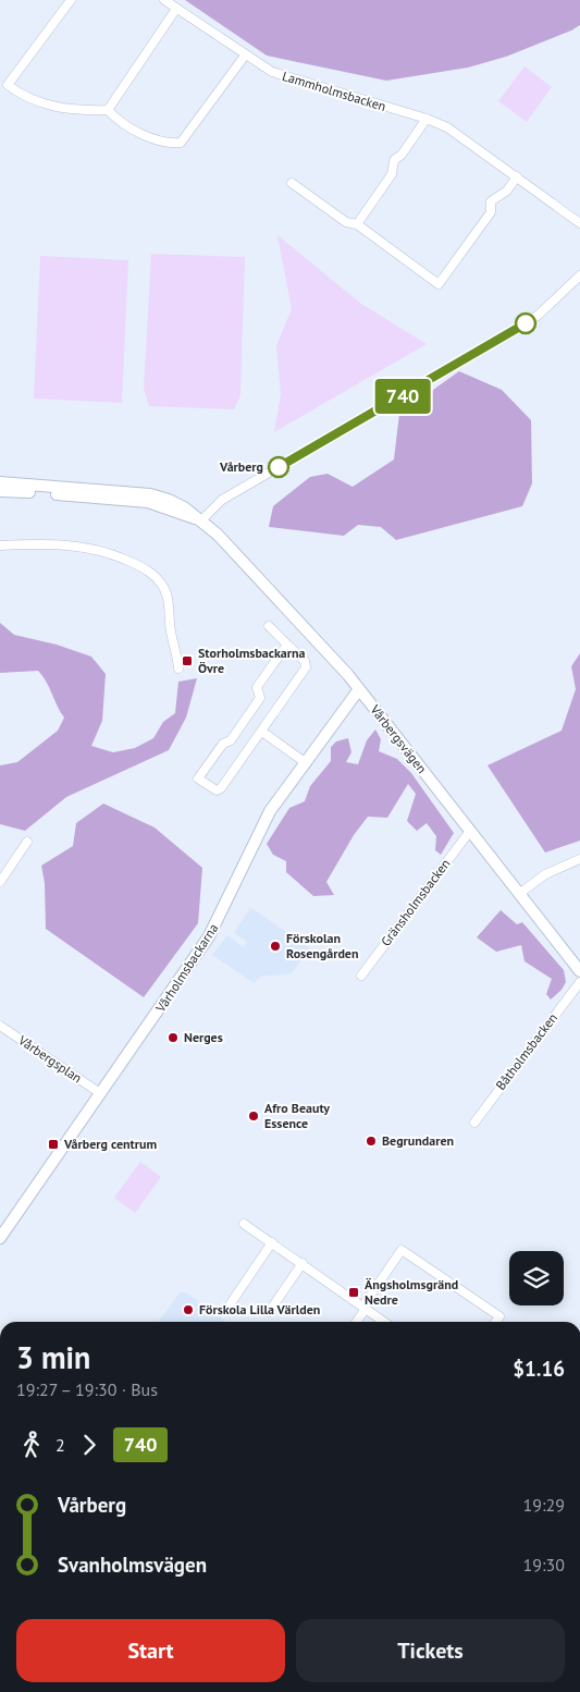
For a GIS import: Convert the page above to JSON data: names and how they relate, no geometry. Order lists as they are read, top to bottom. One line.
{"streets":{"street":["Lammholmsbacken","Vårbergsvägen","Gränsholmsbacken","Vårholmsbackarna","Båtholmsbacken","Vårbergsplan"]},"crossings":[["Vårbergsvägen","Gränsholmsbacken"],["Vårbergsvägen","Vårholmsbackarna"],["Vårholmsbackarna","Vårbergsplan"]],"places":{"other":["Vårberg","Förskolan Rosengården","Nerges","Afro Beauty Essence","Begrundaren","Förskola Lilla Världen"],"transit":["Storholmsbackarna Övre","Vårberg centrum","Ängsholmsgränd Nedre"]},"lines":["bus line 740"],"page":{"on_map":"740","heading":["3 min","19:27 – 19:30 · Bus","$1.16"],"legs":["2","740"],"list":[{"name":"Vårberg","value":"19:29"},{"name":"Svanholmsvägen","value":"19:30"}],"buttons":["Start","Tickets"]}}
